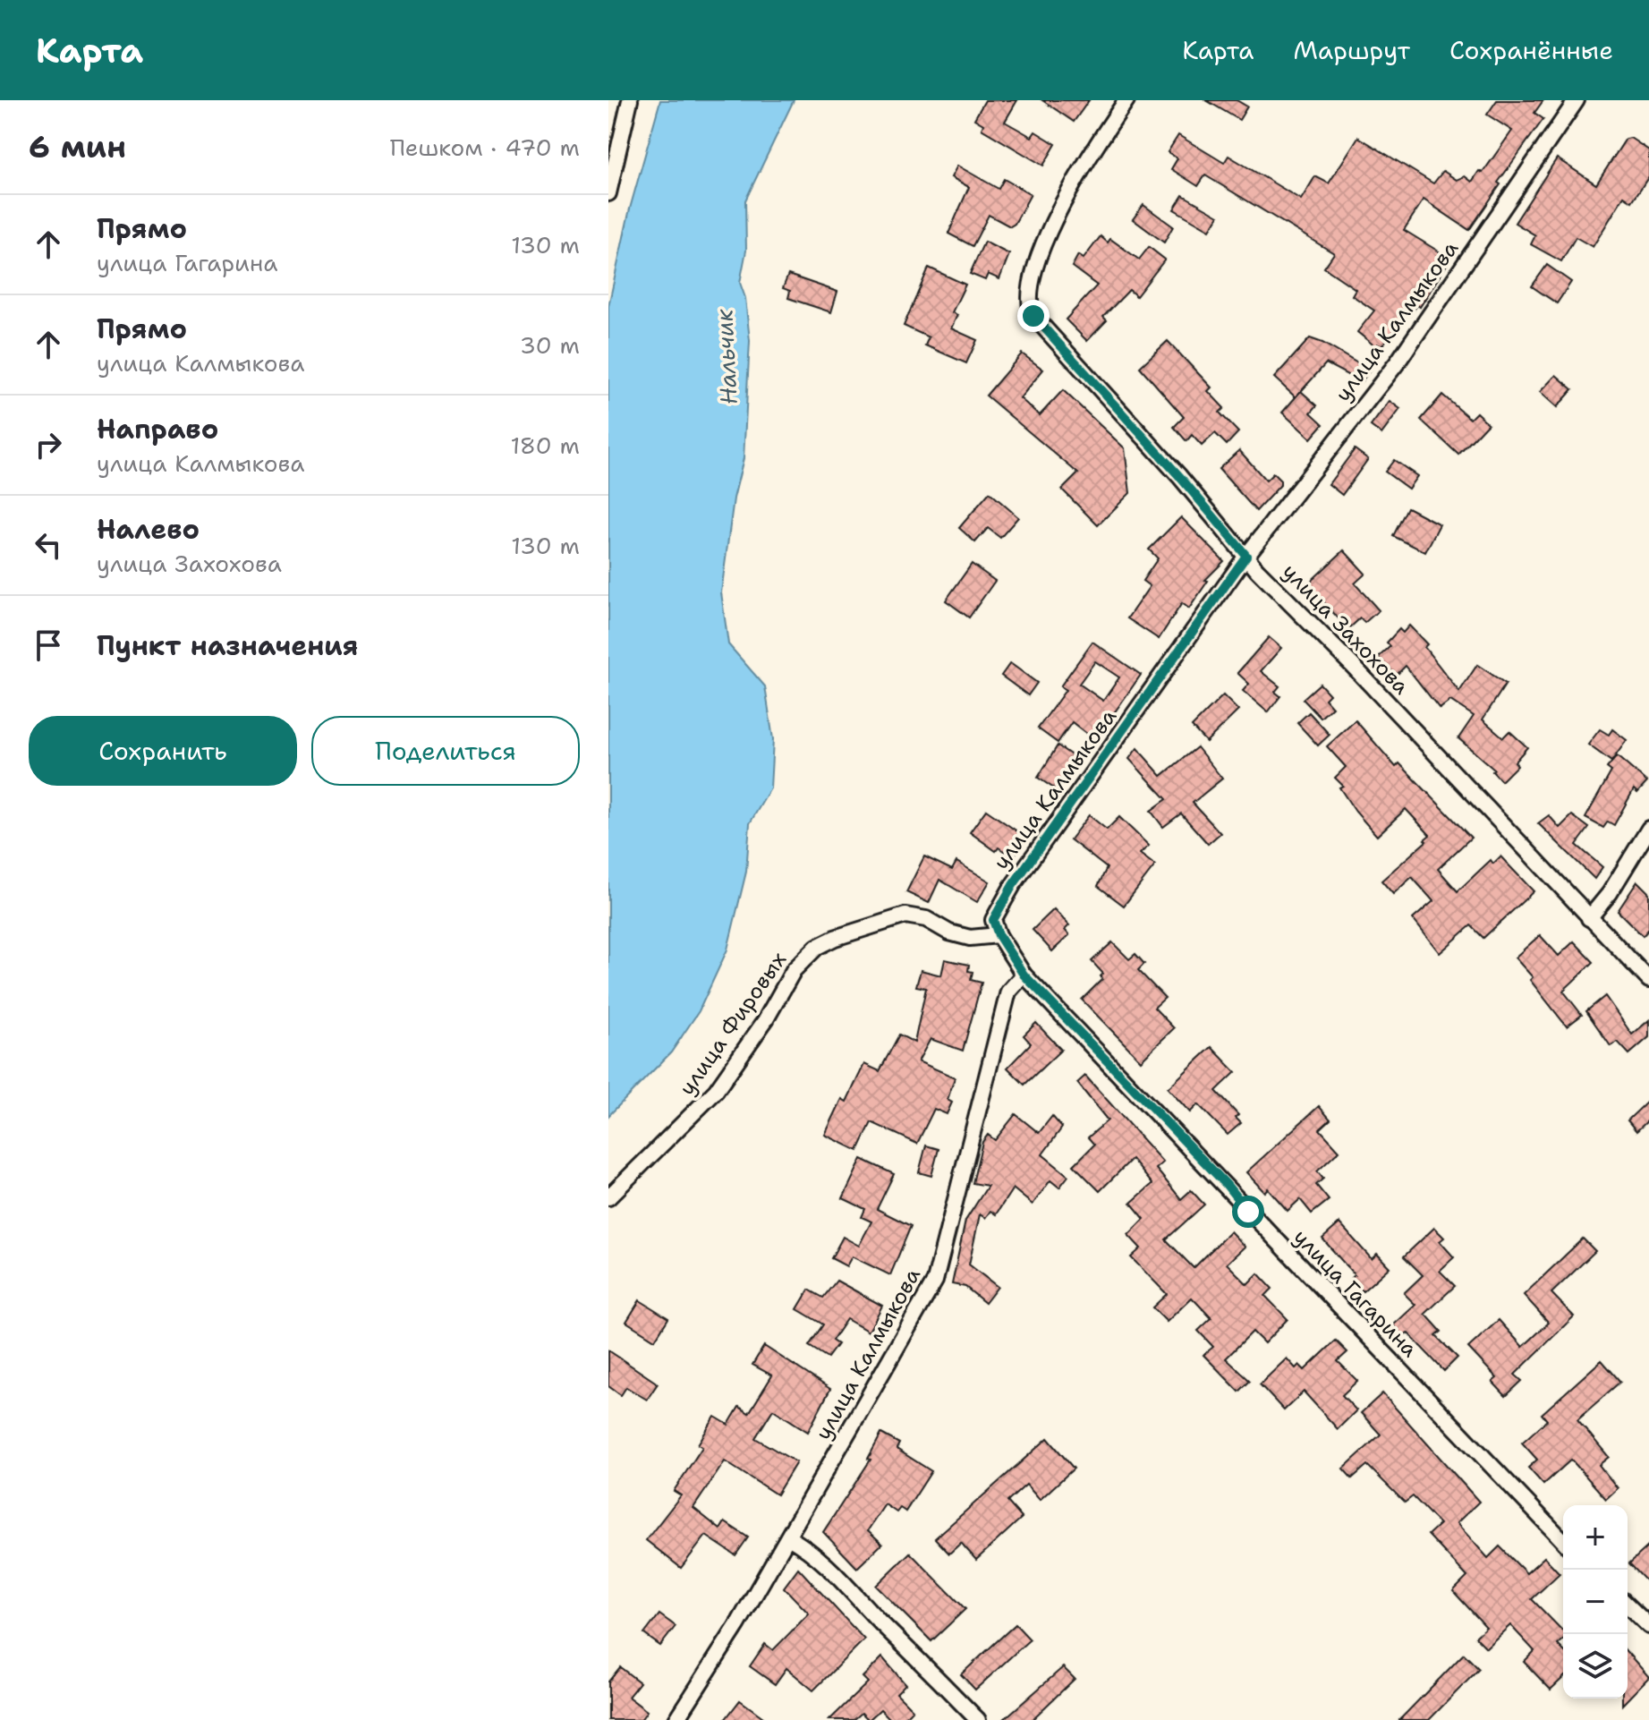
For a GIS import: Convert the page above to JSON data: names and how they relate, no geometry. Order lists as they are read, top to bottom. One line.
{"streets":{"street":["улица Калмыкова","улица Захохова","улица Фировых","улица Гагарина"]},"crossings":[["улица Калмыкова","улица Захохова"],["улица Калмыкова","улица Фировых"],["улица Калмыкова","улица Гагарина"]],"water":["Нальчик"],"page":{"header":"Карта","nav":["Карта","Маршрут","Сохранённые"],"heading":["6 мин","Пешком · 470 m"],"list":[["Прямо","улица Гагарина","130 m"],["Прямо","улица Калмыкова","30 m"],["Направо","улица Калмыкова","180 m"],["Налево","улица Захохова","130 m"],"Пункт назначения"],"buttons":["Сохранить","Поделиться"],"map_buttons":["+","−"]}}
